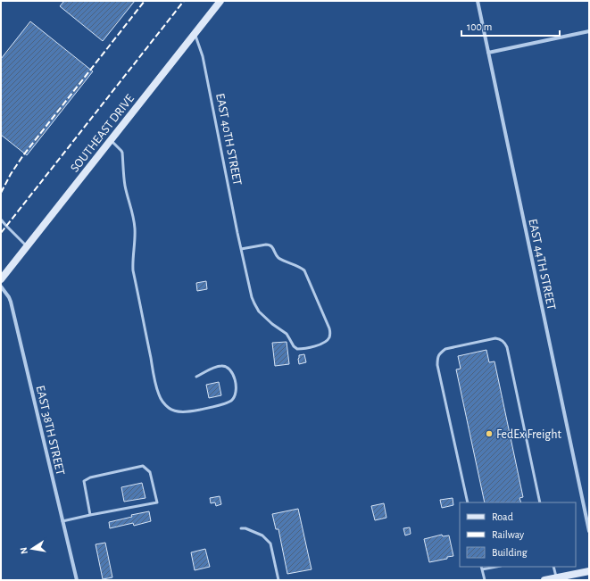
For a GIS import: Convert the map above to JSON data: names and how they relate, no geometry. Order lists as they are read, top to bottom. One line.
{"streets":{"main road":["SOUTHEAST DRIVE"],"street":["EAST 44TH STREET","EAST 38TH STREET"],"lane":["EAST 40TH STREET"]},"crossings":[["SOUTHEAST DRIVE","EAST 40TH STREET"]],"places":["FedEx Freight"],"legend":["Road","Railway","Building"],"scale_bar":"100 m","north":"left"}
